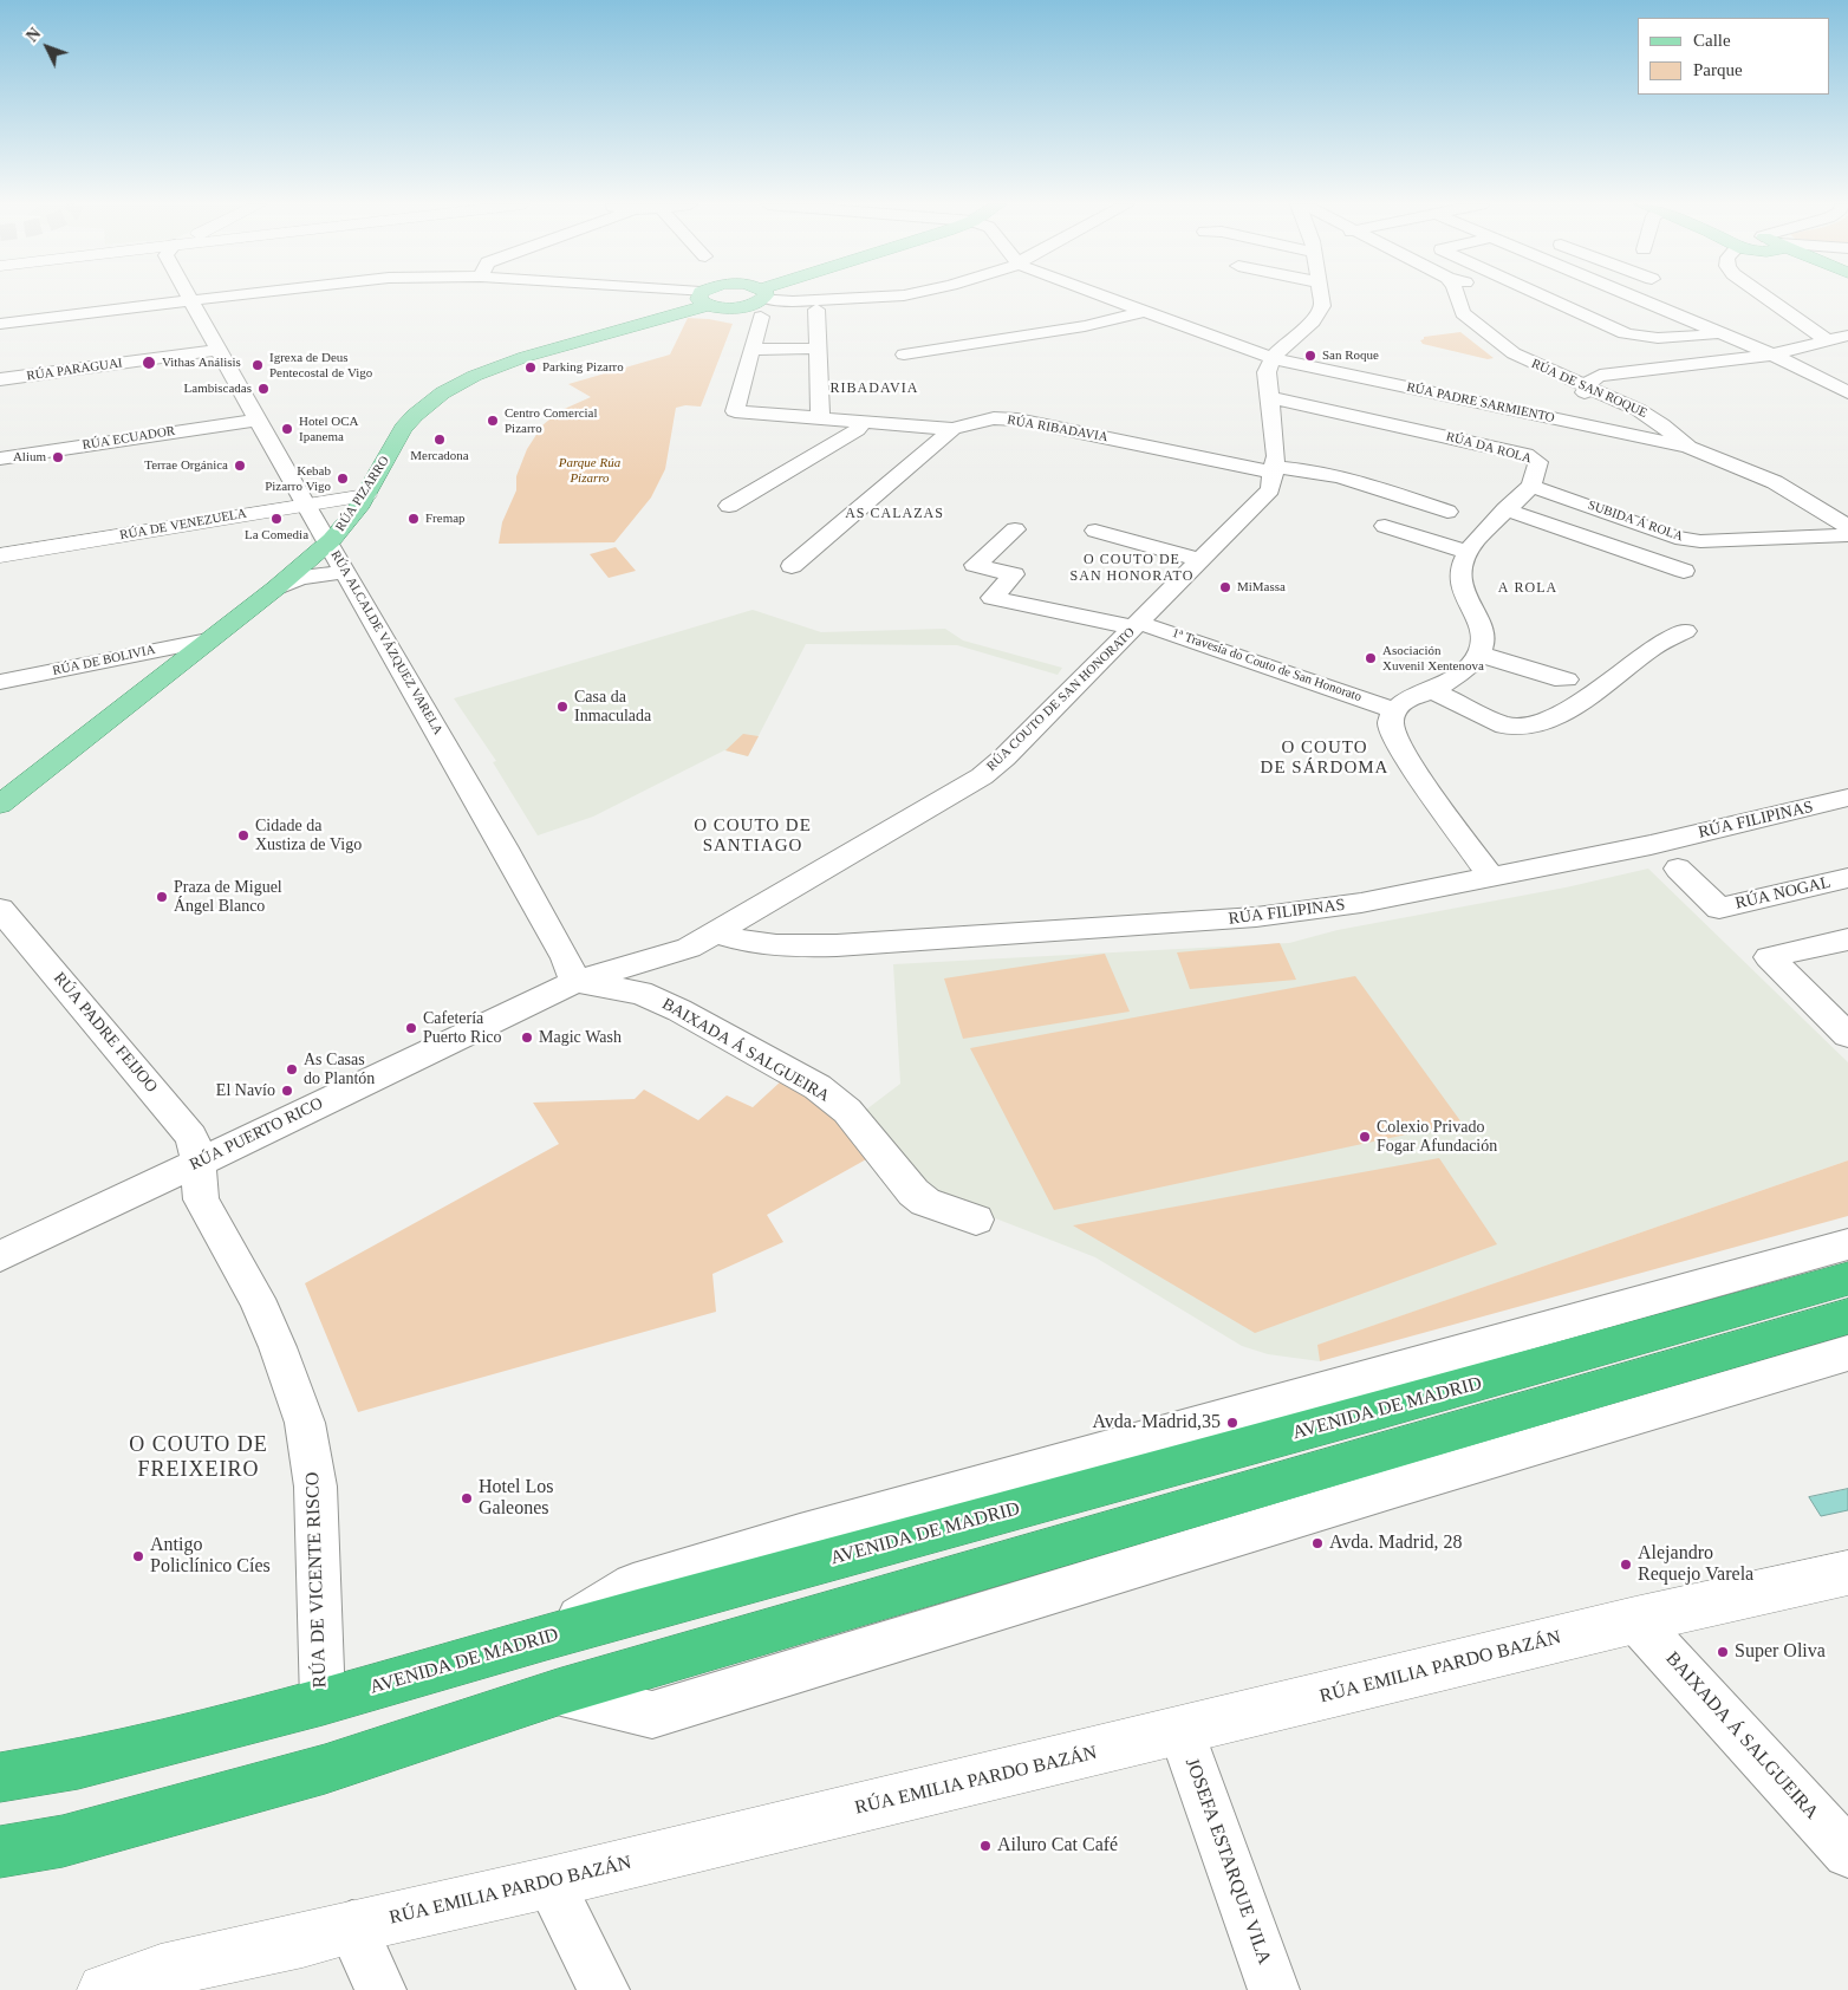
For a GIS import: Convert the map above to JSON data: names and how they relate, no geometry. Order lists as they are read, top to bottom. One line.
{"streets":{"highway":["AVENIDA DE MADRID"],"main road":["RÚA PIZARRO","RÚA DE VENEZUELA","RÚA EMILIA PARDO BAZÁN"],"street":["RÚA PARAGUAI","RÚA DE SAN ROQUE","RÚA PADRE SARMIENTO","RÚA RIBADAVIA","RÚA ECUADOR","RÚA DA ROLA","SUBIDA Á ROLA","RÚA ALCALDE VÁZQUEZ VARELA","RÚA DE BOLIVIA","1ª Travesía do Couto de San Honorato","RÚA COUTO DE SAN HONORATO","RÚA FILIPINAS","RÚA NOGAL","RÚA PADRE FEIJOO","BAIXADA Á SALGUEIRA","RÚA PUERTO RICO","RÚA DE VICENTE RISCO","JOSEFA ESTARQUE VILA"]},"crossings":[["RÚA PARAGUAI","RÚA ALCALDE VÁZQUEZ VARELA"],["RÚA DE SAN ROQUE","RÚA PADRE SARMIENTO"],["RÚA PADRE SARMIENTO","RÚA COUTO DE SAN HONORATO"],["RÚA RIBADAVIA","RÚA COUTO DE SAN HONORATO"],["RÚA ECUADOR","RÚA ALCALDE VÁZQUEZ VARELA"],["RÚA DA ROLA","SUBIDA Á ROLA"],["RÚA DA ROLA","RÚA COUTO DE SAN HONORATO"],["RÚA PIZARRO","RÚA DE VENEZUELA"],["RÚA PIZARRO","RÚA ALCALDE VÁZQUEZ VARELA"],["RÚA PIZARRO","RÚA DE BOLIVIA"],["RÚA DE VENEZUELA","RÚA ALCALDE VÁZQUEZ VARELA"],["RÚA ALCALDE VÁZQUEZ VARELA","RÚA COUTO DE SAN HONORATO"],["RÚA ALCALDE VÁZQUEZ VARELA","BAIXADA Á SALGUEIRA"],["RÚA ALCALDE VÁZQUEZ VARELA","RÚA PUERTO RICO"],["1ª Travesía do Couto de San Honorato","RÚA COUTO DE SAN HONORATO"],["RÚA COUTO DE SAN HONORATO","RÚA FILIPINAS"],["RÚA COUTO DE SAN HONORATO","BAIXADA Á SALGUEIRA"],["RÚA COUTO DE SAN HONORATO","RÚA PUERTO RICO"],["RÚA PADRE FEIJOO","RÚA PUERTO RICO"],["RÚA PADRE FEIJOO","RÚA DE VICENTE RISCO"],["BAIXADA Á SALGUEIRA","RÚA PUERTO RICO"],["BAIXADA Á SALGUEIRA","RÚA EMILIA PARDO BAZÁN"],["RÚA PUERTO RICO","RÚA DE VICENTE RISCO"],["AVENIDA DE MADRID","RÚA DE VICENTE RISCO"],["RÚA EMILIA PARDO BAZÁN","JOSEFA ESTARQUE VILA"]],"districts":["RIBADAVIA","AS CALAZAS","O COUTO DE SAN HONORATO","A ROLA","O COUTO DE SÁRDOMA","O COUTO DE SANTIAGO","O COUTO DE FREIXEIRO"],"parks":["Parque Rúa Pizarro"],"places":["San Roque","Vithas Análisis","Igrexa de Deus Pentecostal de Vigo","Parking Pizarro","Lambiscadas","Centro Comercial Pizarro","Hotel OCA Ipanema","Mercadona","Alium","Terrae Orgánica","Kebab Pizarro Vigo","La Comedia","Fremap","MiMassa","Asociación Xuvenil Xentenova","Casa da Inmaculada","Cidade da Xustiza de Vigo","Praza de Miguel Ángel Blanco","Cafetería Puerto Rico","Magic Wash","As Casas do Plantón","El Navío","Colexio Privado Fogar Afundación","Avda. Madrid,35","Hotel Los Galeones","Avda. Madrid, 28","Antigo Policlínico Cíes","Alejandro Requejo Varela","Super Oliva","Ailuro Cat Café"],"legend":["Calle","Parque"],"north":"top left"}
